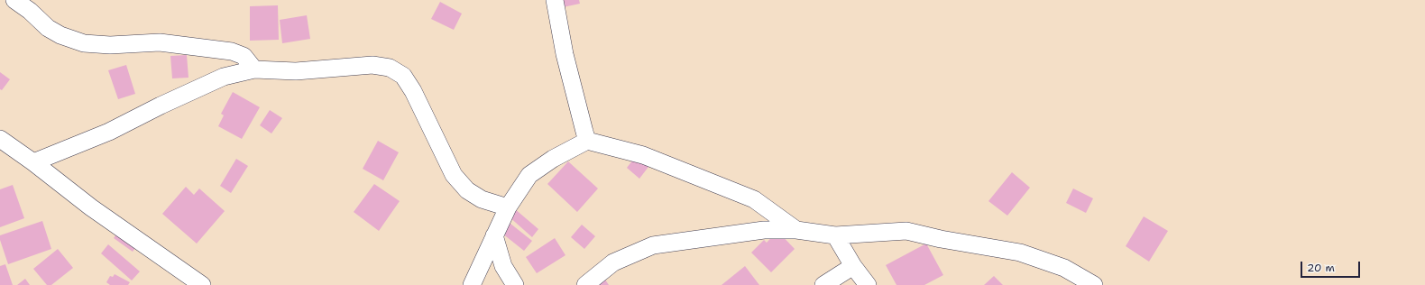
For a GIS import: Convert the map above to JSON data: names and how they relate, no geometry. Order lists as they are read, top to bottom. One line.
{"scale_bar":"20 m"}
